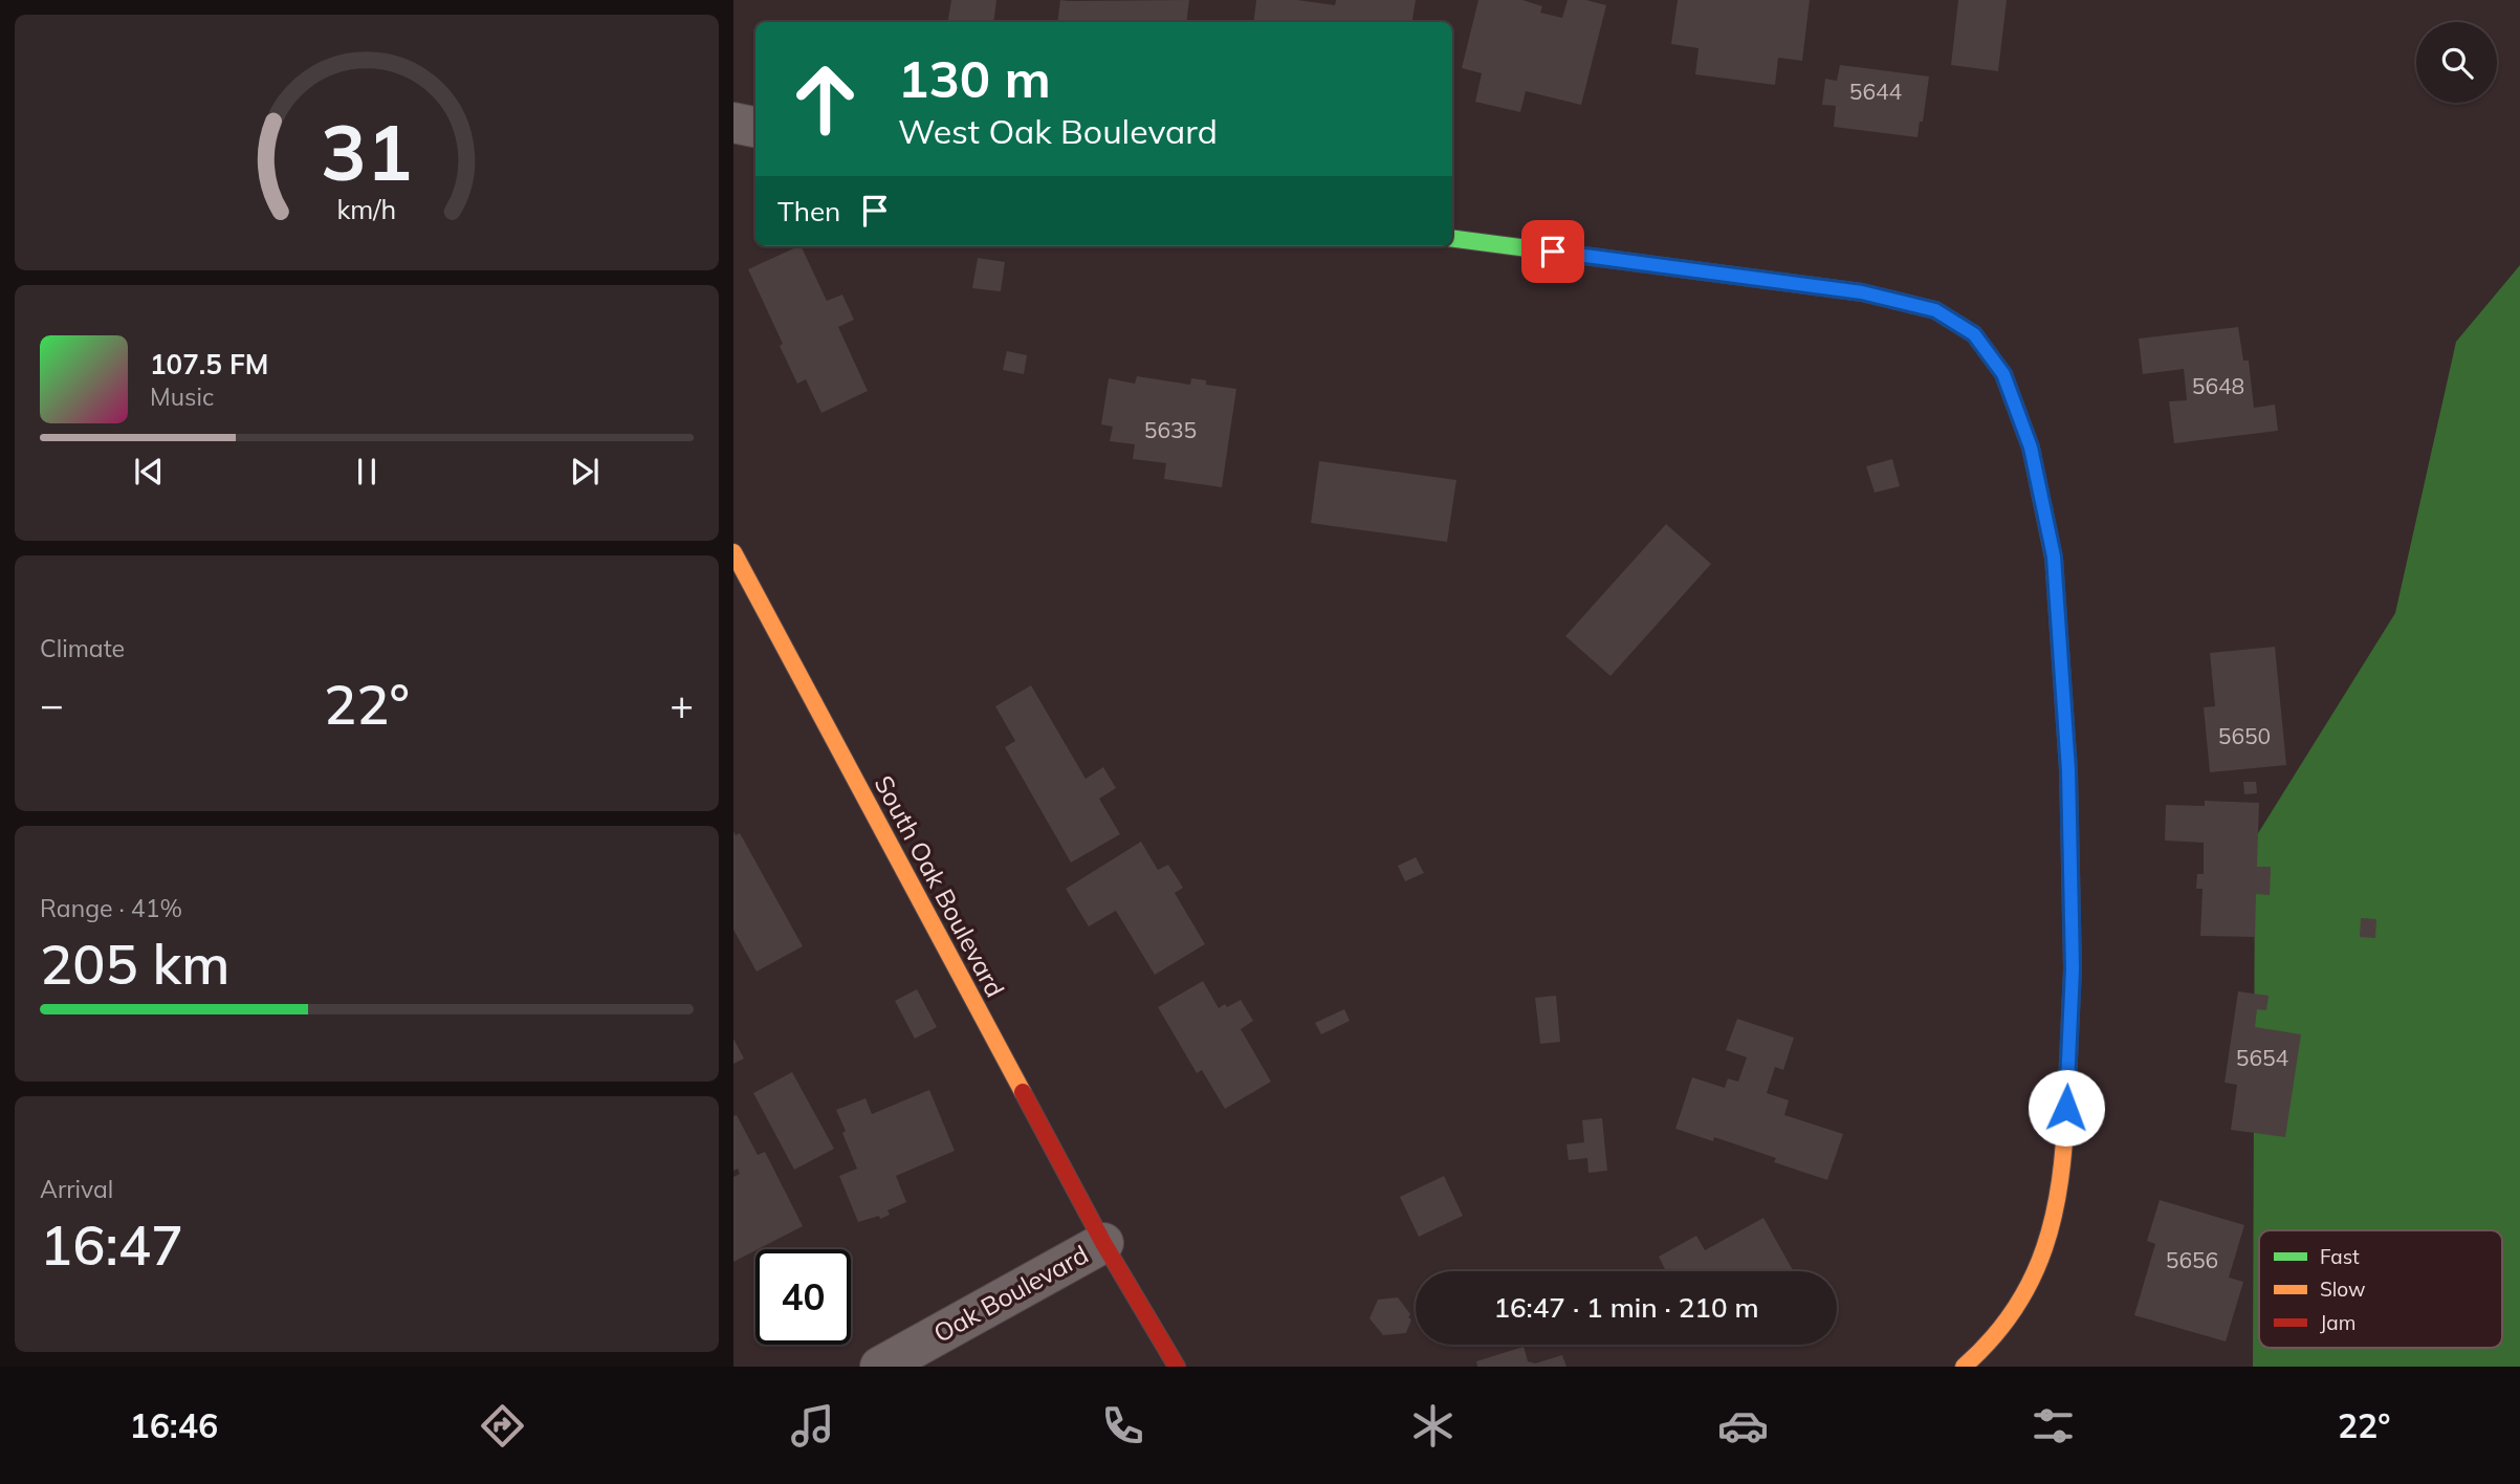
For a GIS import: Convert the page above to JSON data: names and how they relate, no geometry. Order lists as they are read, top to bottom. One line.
{"streets":{"street":["South Oak Boulevard","Oak Boulevard"]},"crossings":[["South Oak Boulevard","Oak Boulevard"]],"house_numbers":["5644","5648","5635","5650","5654","5656"],"legend":["Fast","Slow","Jam"],"page":{"turn":["130 m","West Oak Boulevard"],"then":"Then","song":["107.5 FM","Music"],"tile":["Climate",["Range · 41%","205 km"],["Arrival","16:47"]],"heat":["−","22°","+"],"limit":"40","trip":"16:47 · 1 min · 210 m","tabs":["16:46","22°"],"gauge":["31","km/h"]}}
